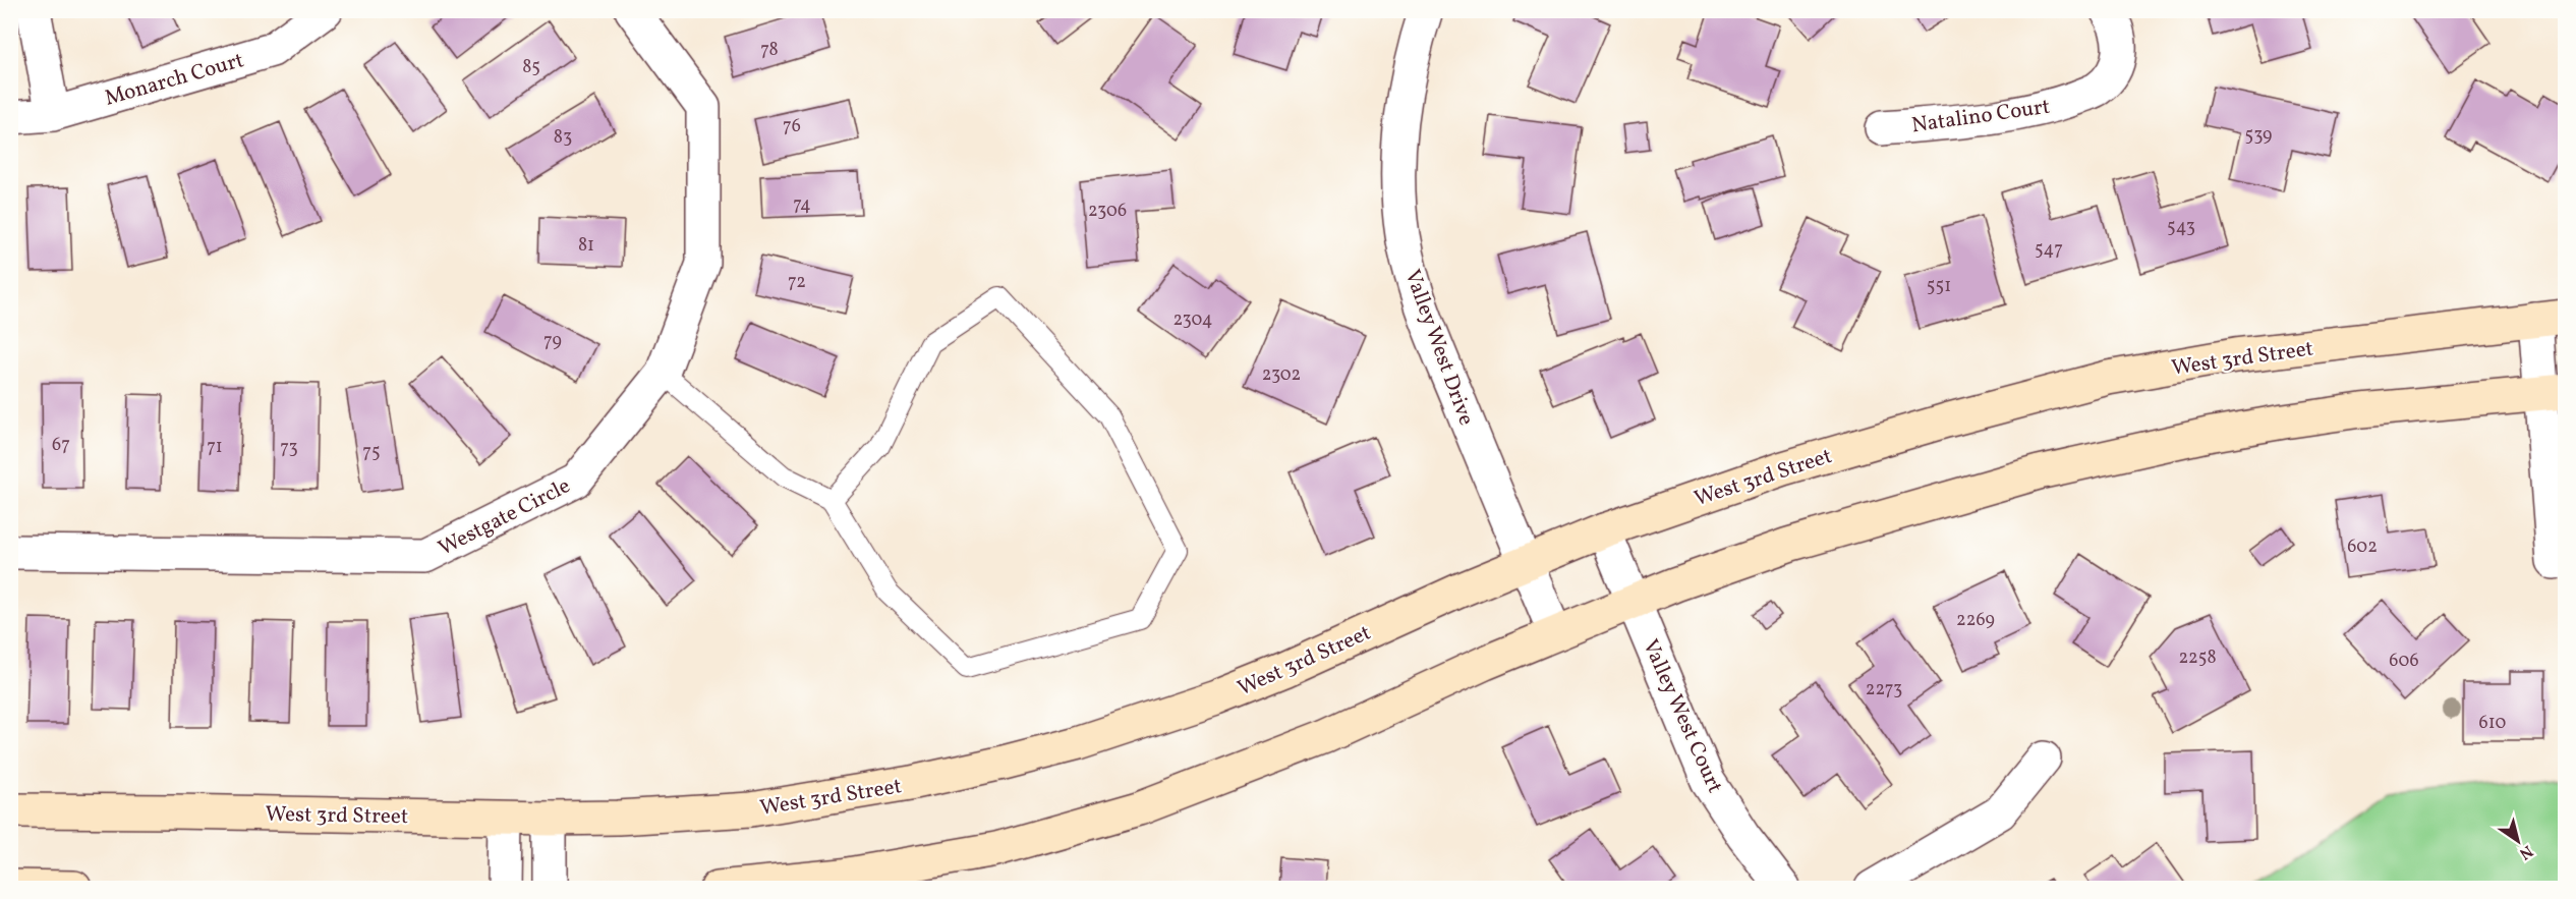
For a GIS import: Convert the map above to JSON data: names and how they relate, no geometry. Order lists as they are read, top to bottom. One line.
{"streets":{"main road":["West 3rd Street"],"street":["Monarch Court","Natalino Court","Valley West Drive","Westgate Circle","Valley West Court"]},"crossings":[["Valley West Drive","West 3rd Street"],["West 3rd Street","Valley West Court"]],"house_numbers":["78","85","76","539","83","74","2306","543","81","547","72","551","2304","79","2302","67","71","73","75","602","2269","2258","606","2273","610"],"north":"bottom right"}
